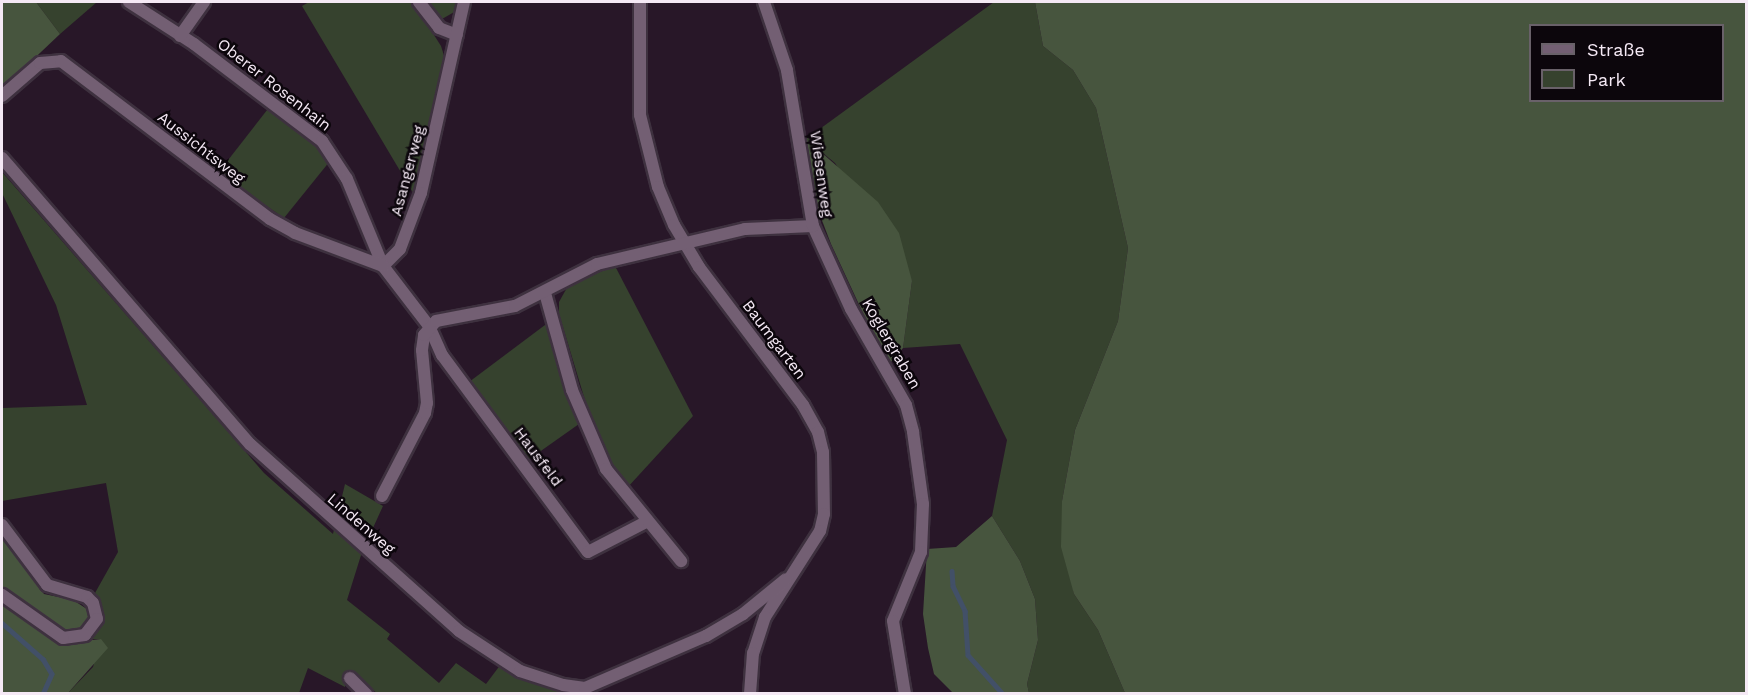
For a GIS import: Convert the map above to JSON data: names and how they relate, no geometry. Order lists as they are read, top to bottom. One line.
{"streets":{"street":["Oberer Rosenhain","Aussichtsweg","Asangerweg","Wiesenweg","Baumgarten","Koglergraben","Hausfeld","Lindenweg"]},"crossings":[["Oberer Rosenhain","Aussichtsweg"],["Oberer Rosenhain","Asangerweg"],["Aussichtsweg","Asangerweg"],["Wiesenweg","Baumgarten"],["Wiesenweg","Koglergraben"],["Wiesenweg","Hausfeld"],["Baumgarten","Lindenweg"]],"legend":["Straße","Park"]}
